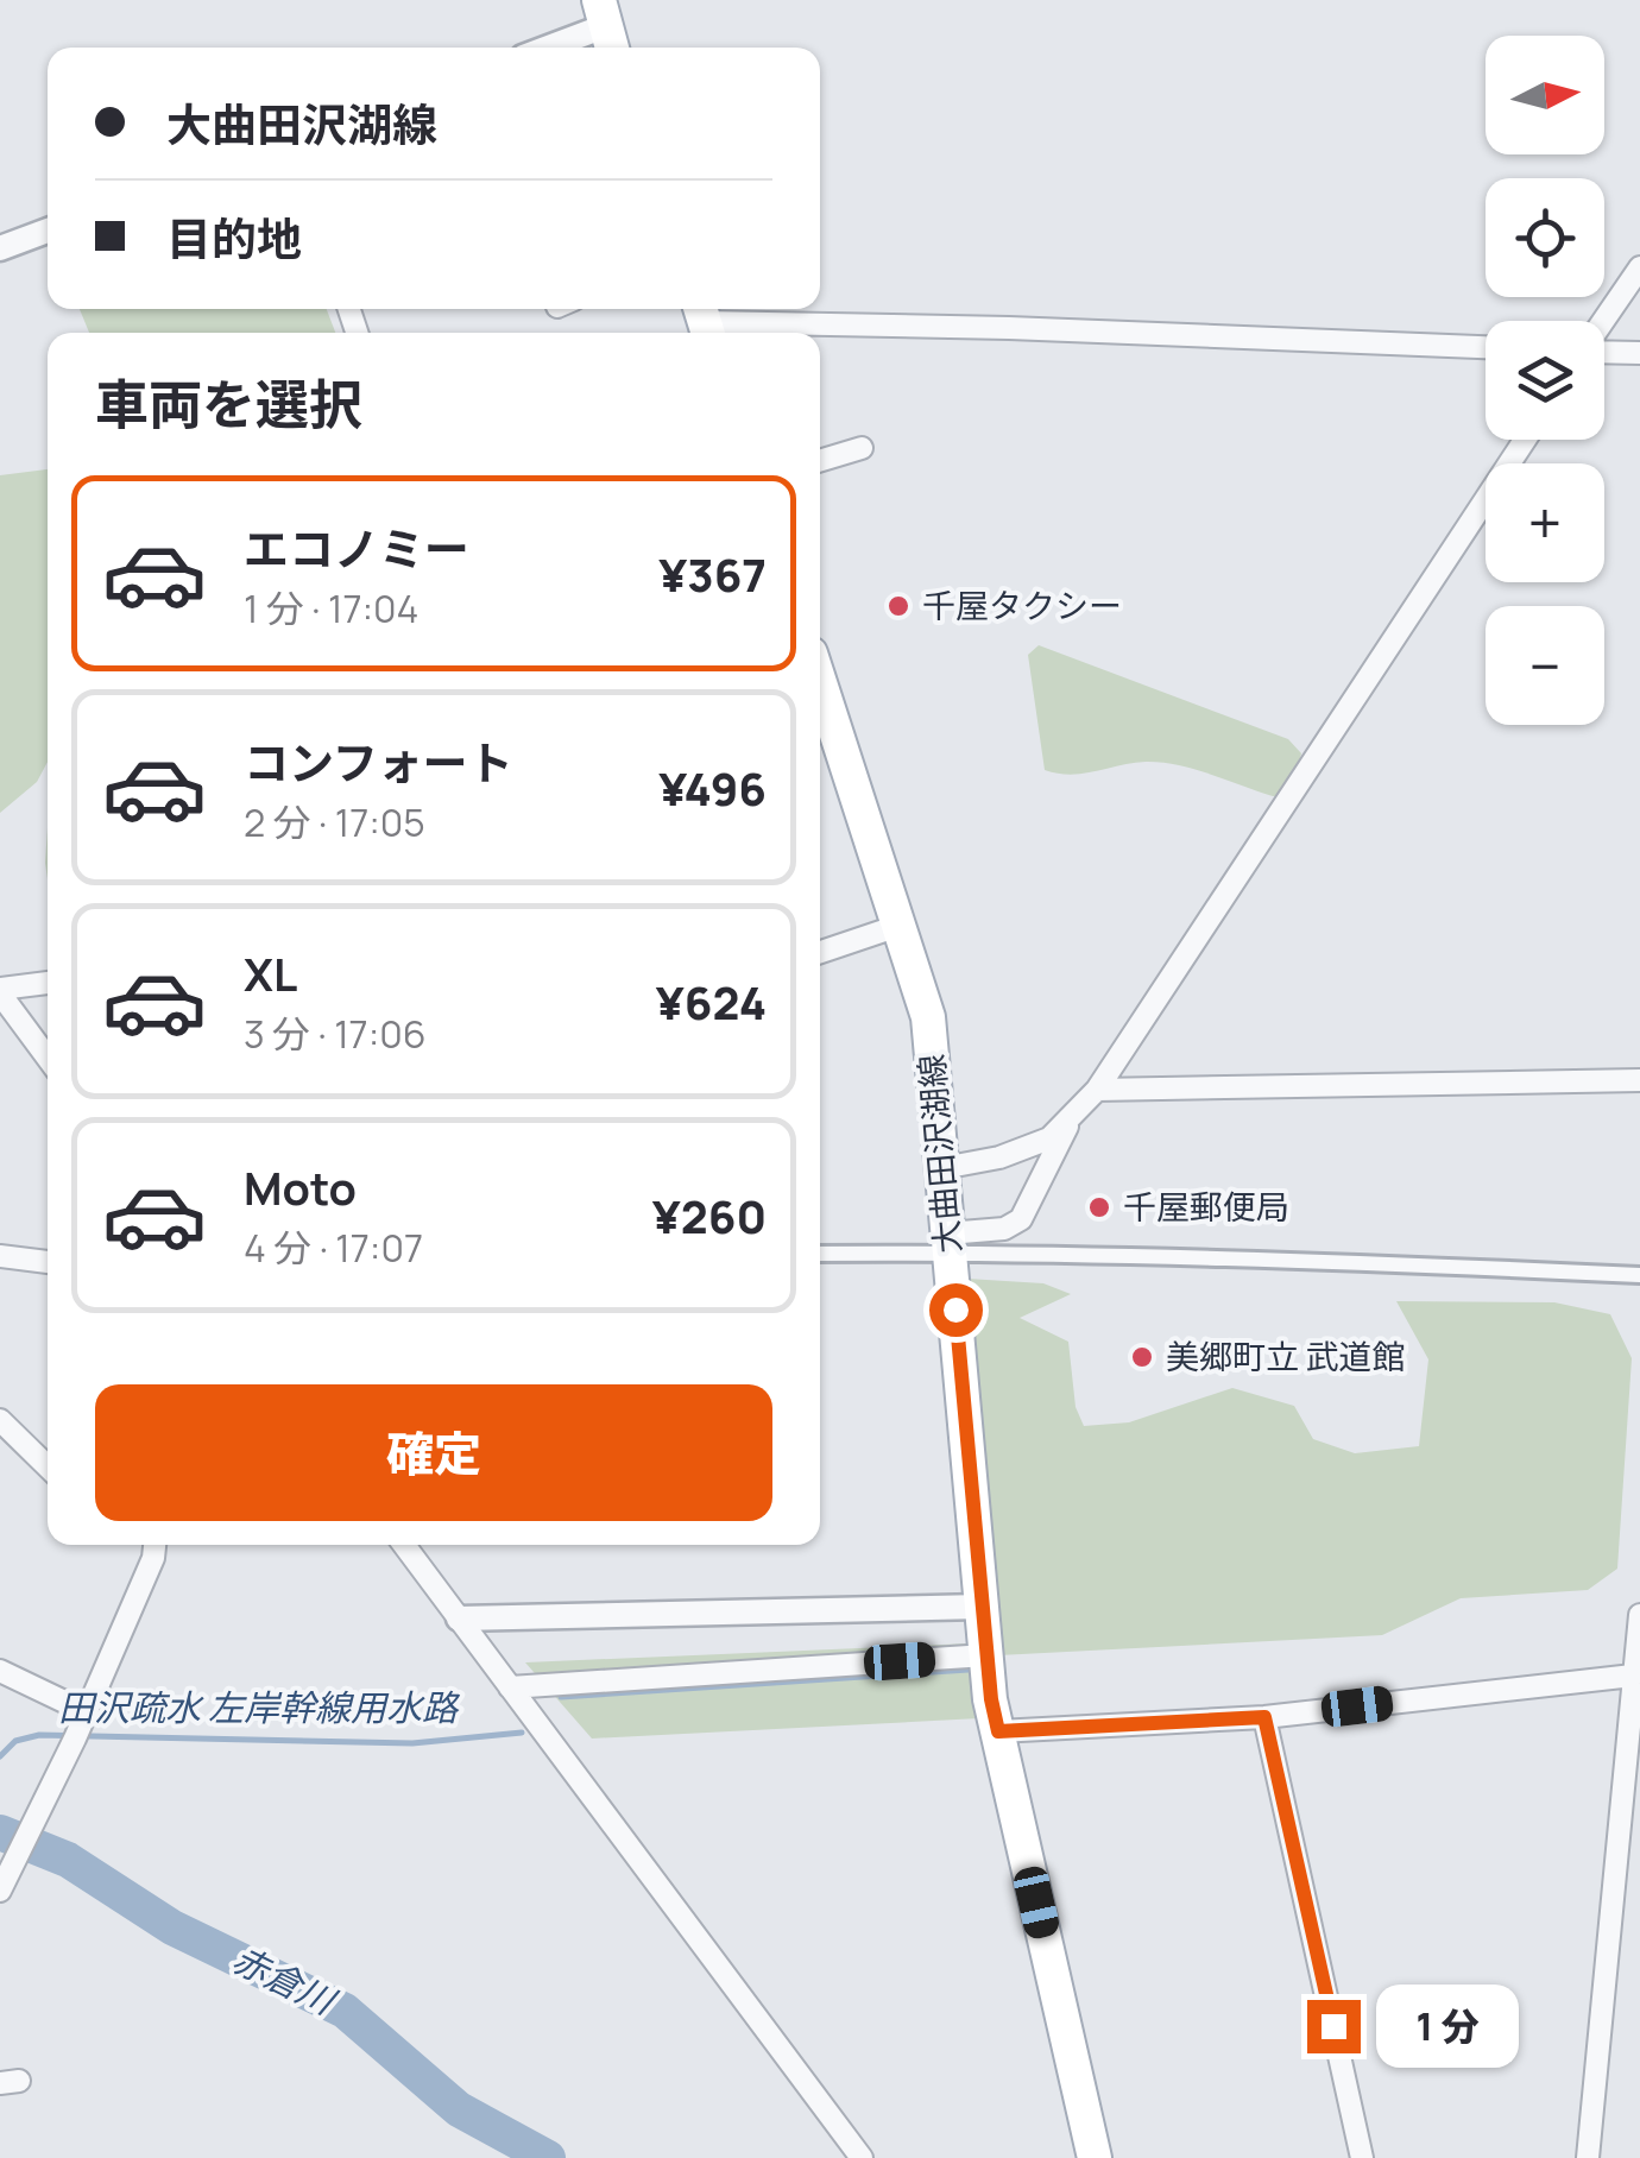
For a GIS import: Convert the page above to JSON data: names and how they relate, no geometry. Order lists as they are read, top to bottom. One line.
{"streets":{"main road":["大曲田沢湖線"]},"water":["田沢疏水 左岸幹線用水路","赤倉川"],"places":["千屋タクシー","千屋郵便局","美郷町立 武道館"],"north":"right","page":{"map_buttons":["+","−"],"banner":["大曲田沢湖線","目的地"],"heading":"車両を選択","list":[{"name":"エコノミー","note":"1 分 · 17:04","value":"¥367"},{"name":"コンフォート","note":"2 分 · 17:05","value":"¥496"},{"name":"XL","note":"3 分 · 17:06","value":"¥624"},{"name":"Moto","note":"4 分 · 17:07","value":"¥260"}],"buttons":"確定","bubble":"1 分"}}
